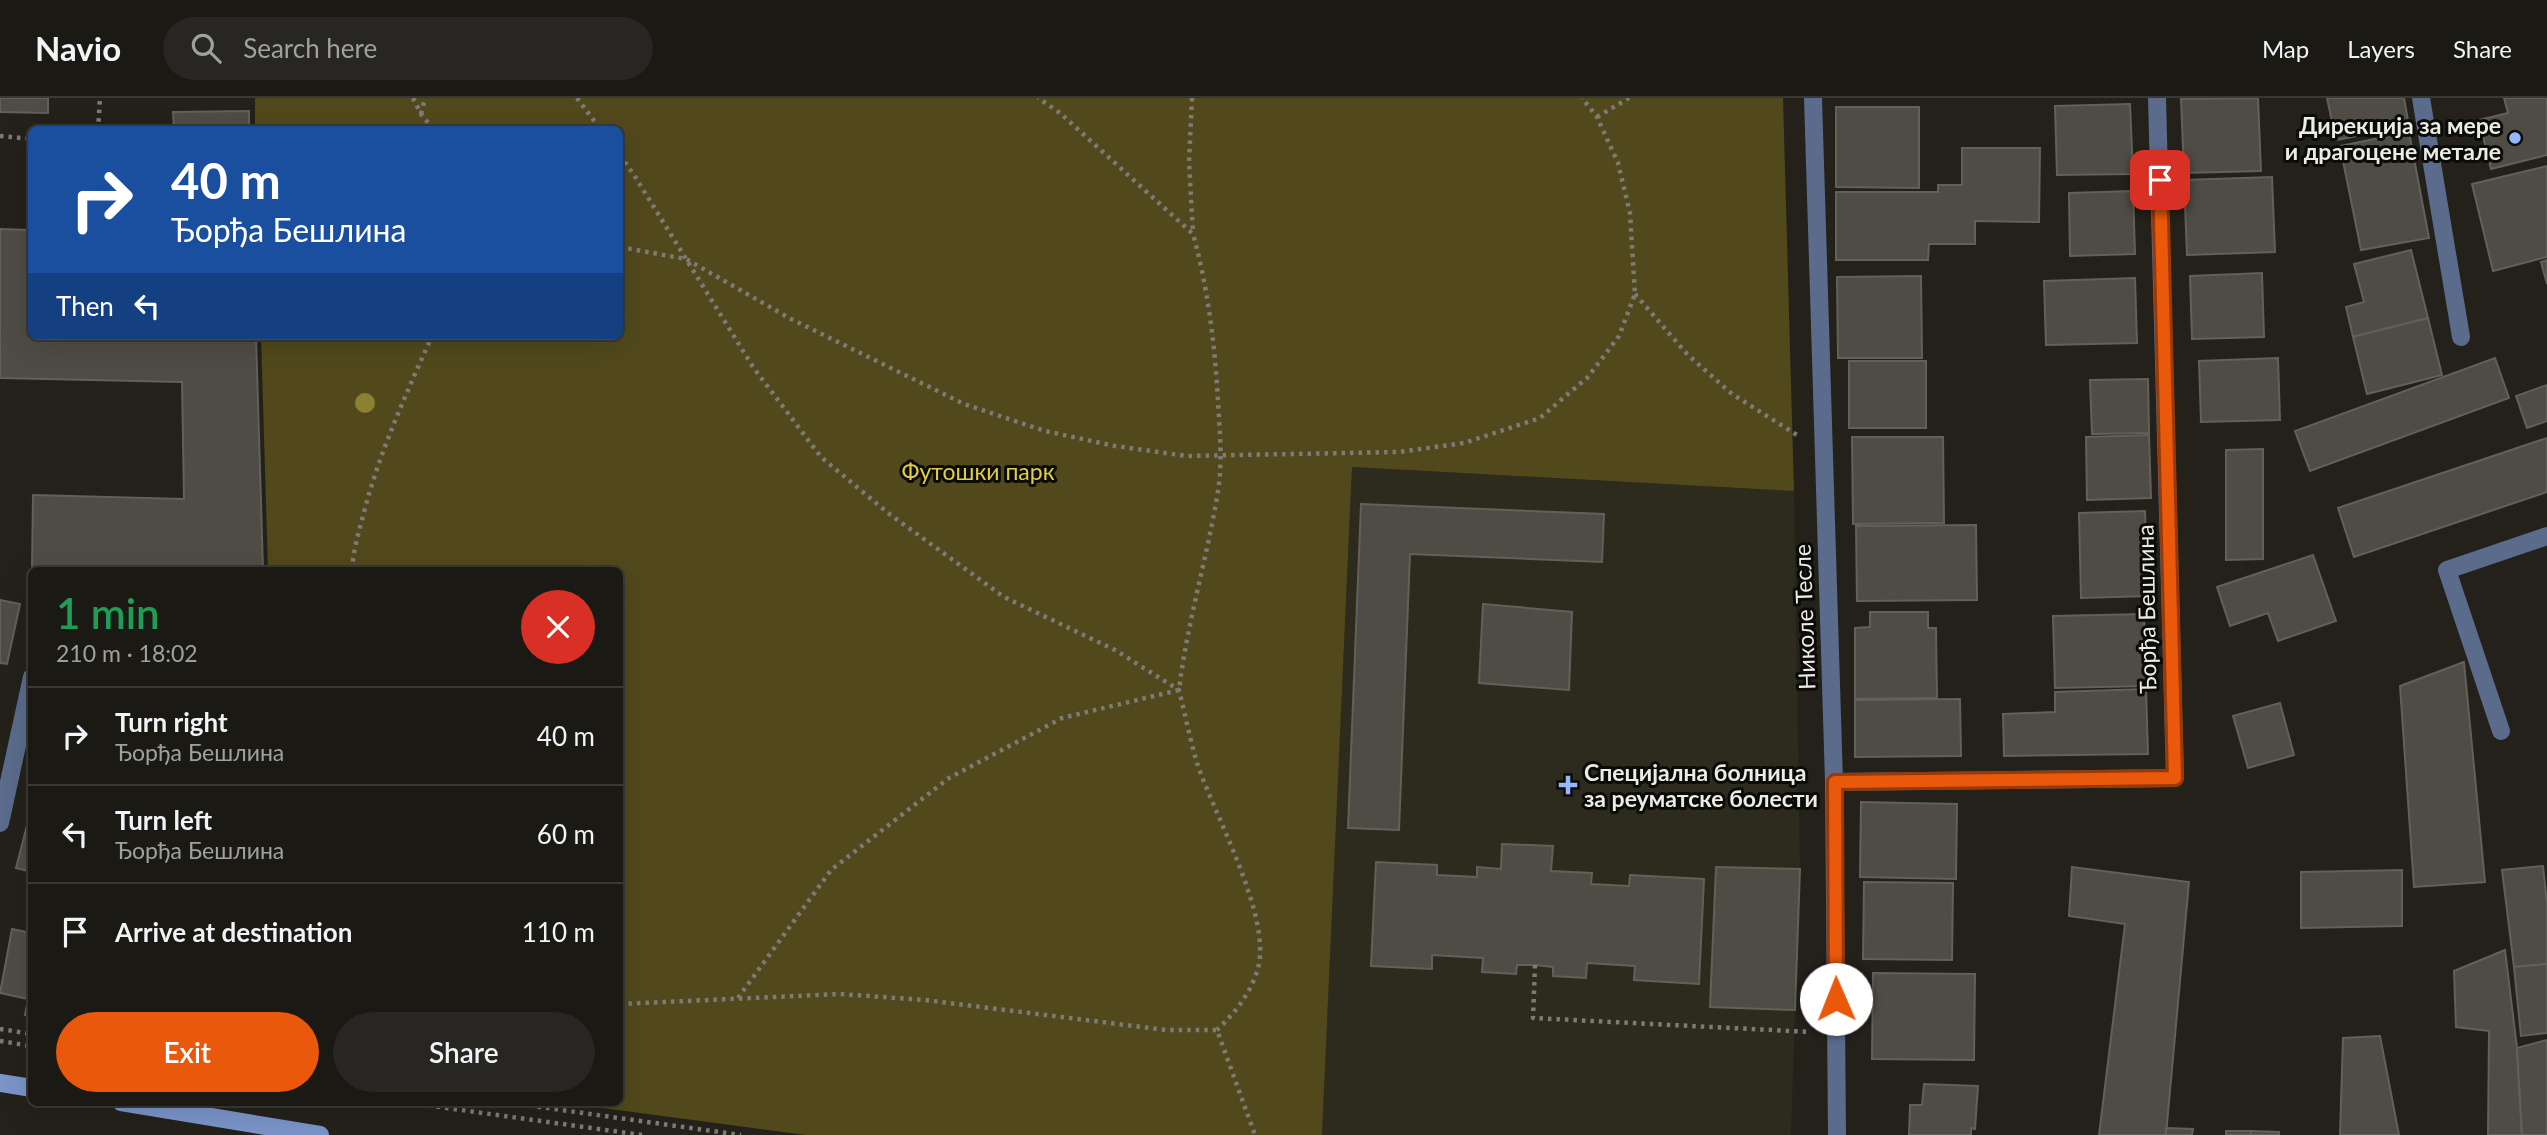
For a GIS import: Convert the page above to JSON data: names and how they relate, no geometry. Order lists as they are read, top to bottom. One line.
{"streets":{"street":["Ђорђа Бешлина","Николе Тесле"]},"crossings":[["Ђорђа Бешлина","Николе Тесле"]],"parks":["Футошки парк"],"places":{"other":["Дирекција за мере и драгоцене метале"],"health":["Специјална болница за реуматске болести"]},"page":{"header":"Navio","search":"Search here","nav":["Map","Layers","Share"],"turn":["40 m","Ђорђа Бешлина"],"then":"Then","heading":["1 min","210 m · 18:02"],"list":[{"name":"Turn right","note":"Ђорђа Бешлина","value":"40 m"},{"name":"Turn left","note":"Ђорђа Бешлина","value":"60 m"},{"name":"Arrive at destination","value":"110 m"}],"buttons":["Exit","Share"]}}
